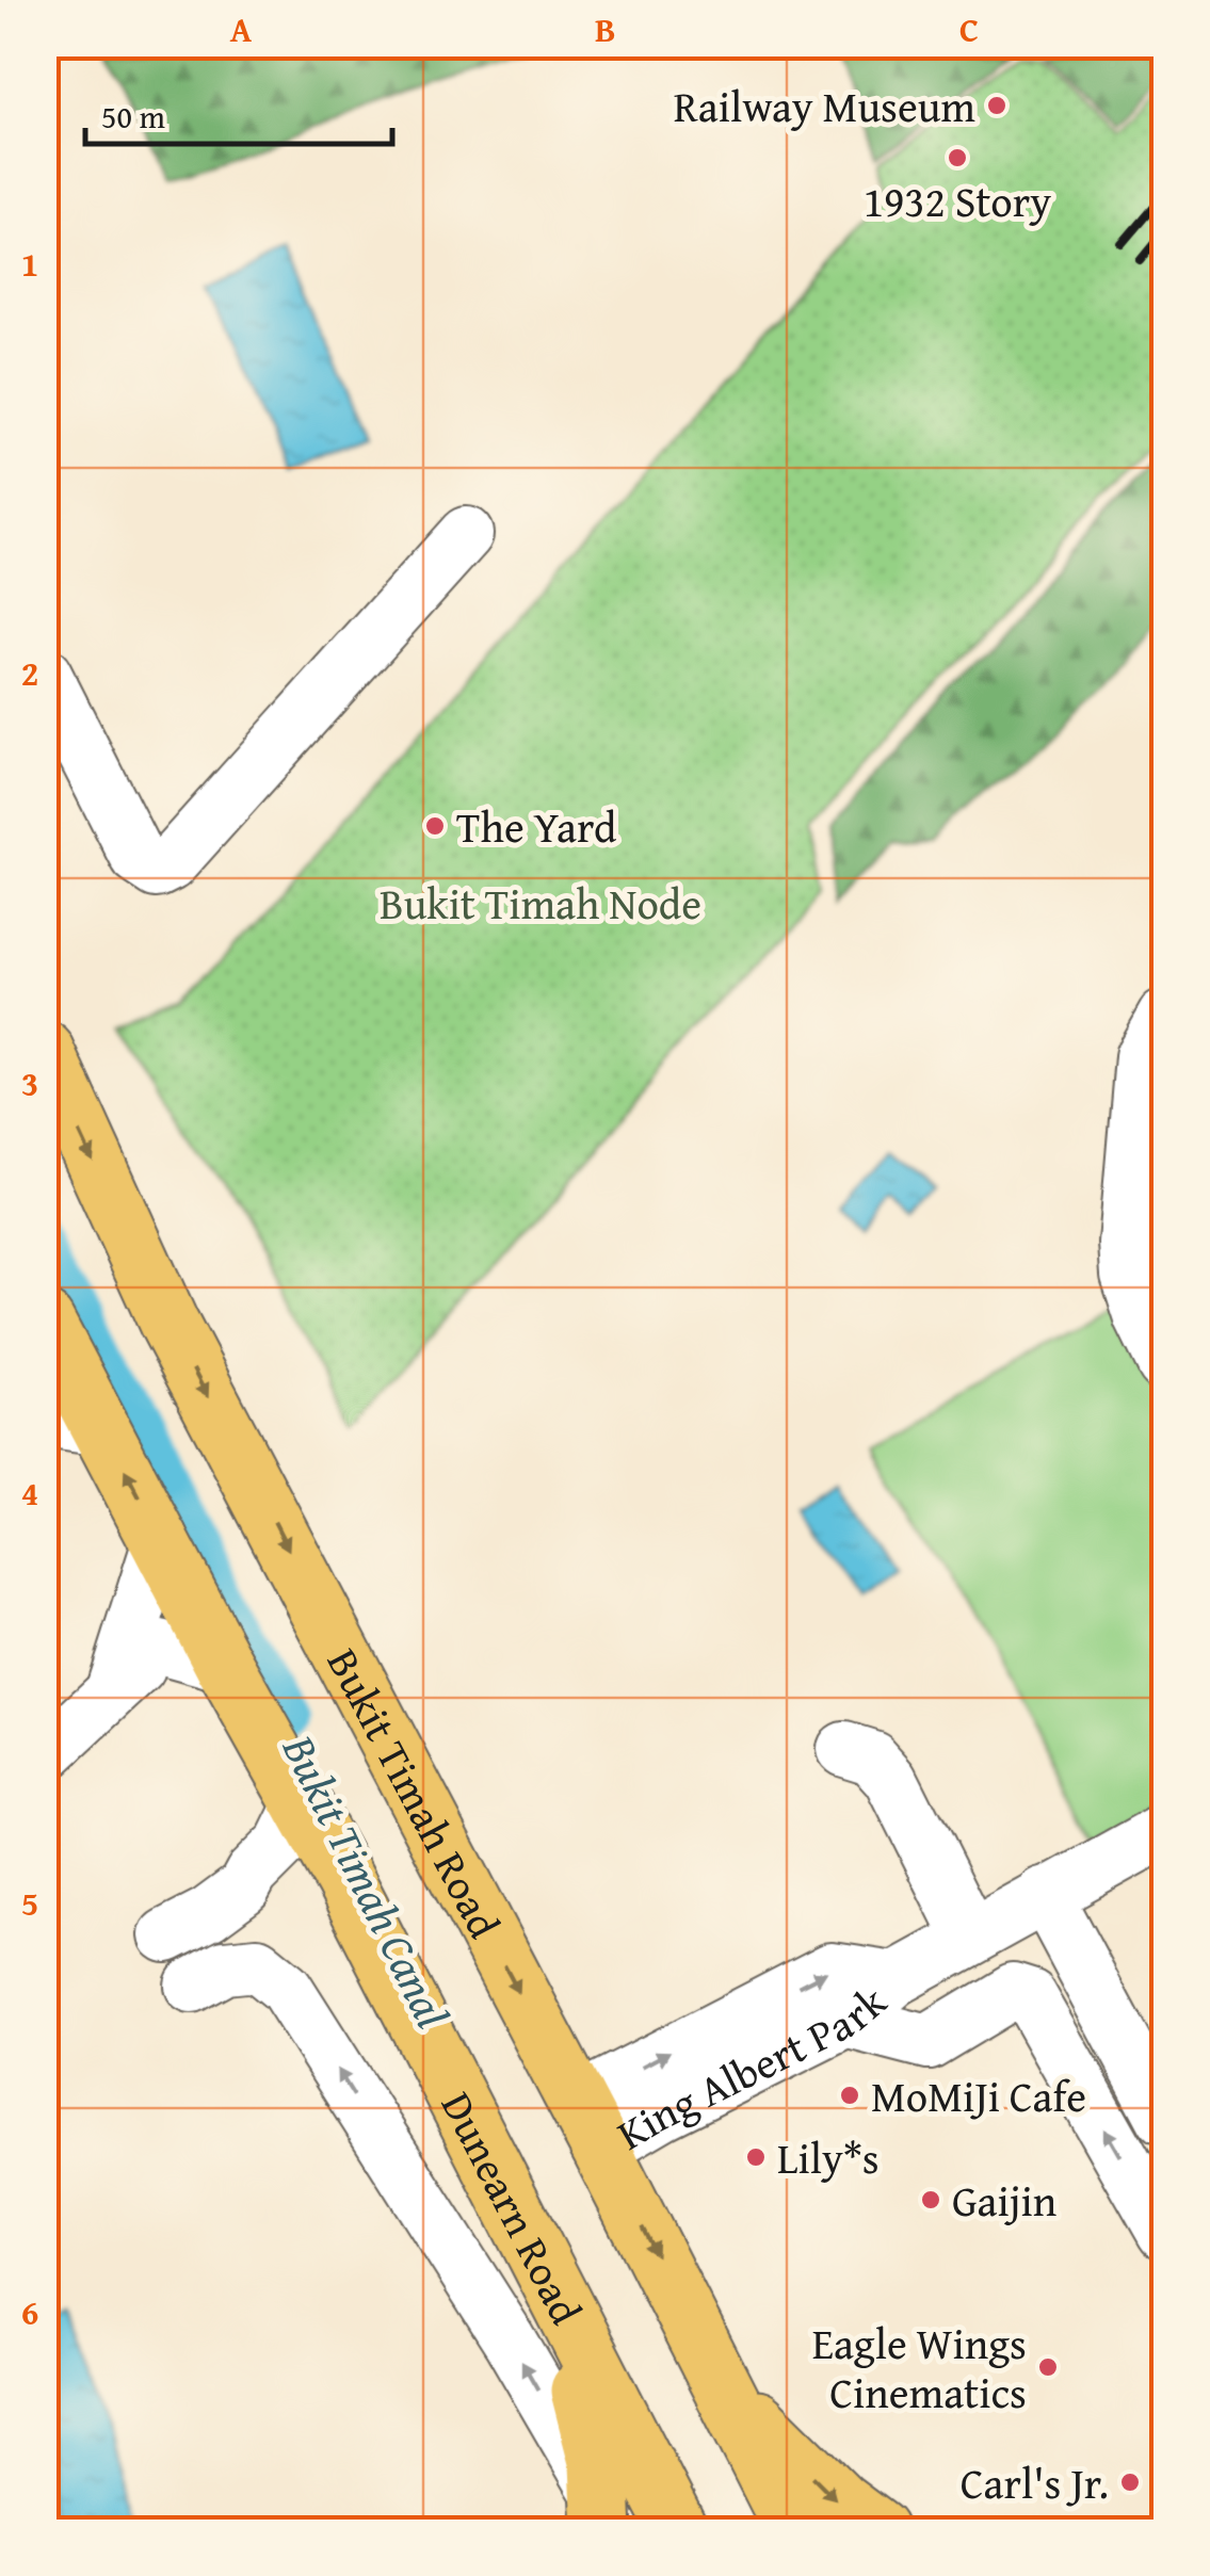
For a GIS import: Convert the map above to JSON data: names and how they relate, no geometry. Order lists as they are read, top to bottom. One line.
{"streets":{"highway":["Bukit Timah Road","Dunearn Road"],"street":["King Albert Park"]},"crossings":[["Bukit Timah Road","King Albert Park"]],"one_way":["Bukit Timah Road"],"water":["Bukit Timah Canal"],"parks":["Bukit Timah Node"],"places":["Railway Museum","1932 Story","The Yard","MoMiJi Cafe","Lily*s","Gaijin","Eagle Wings Cinematics","Carl's Jr."],"scale_bar":"50 m","grid":{"columns":["A","B","C"],"rows":["1","2","3","4","5","6"]}}
